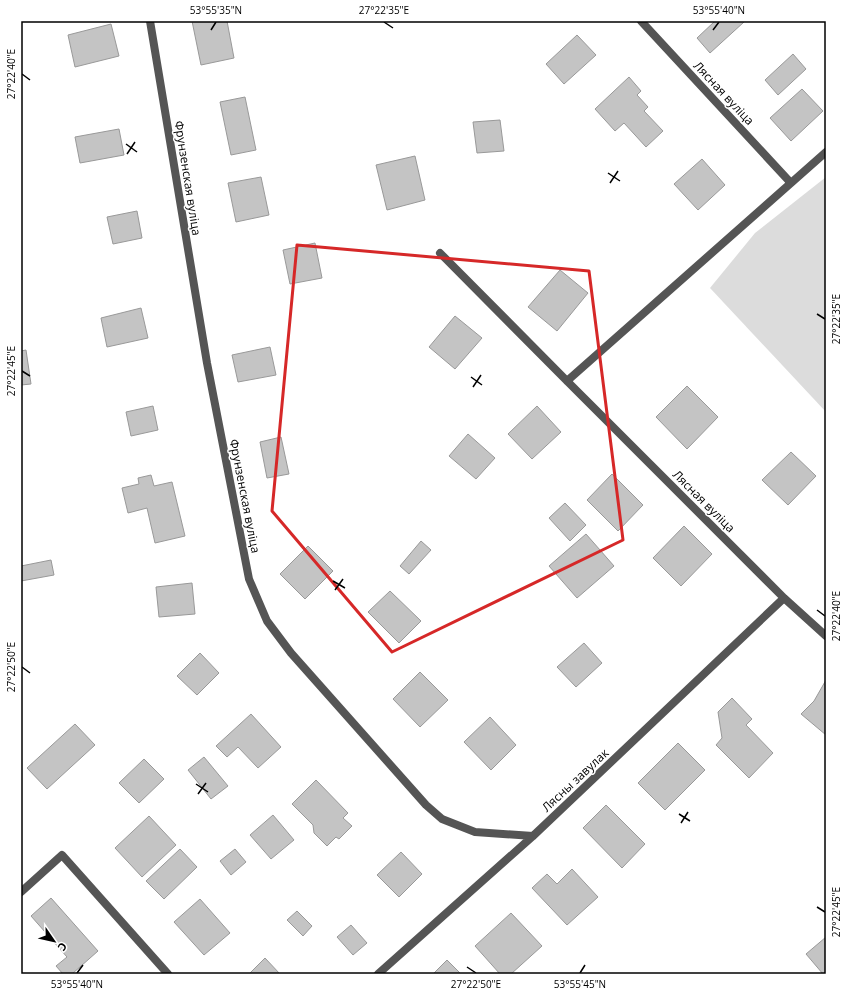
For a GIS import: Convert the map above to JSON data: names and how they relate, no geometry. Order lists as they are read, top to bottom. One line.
{"streets":{"street":["Лясная вуліца","Фрунзенская вуліца","Лясны завулак"]},"crossings":[["Лясная вуліца","Лясны завулак"],["Фрунзенская вуліца","Лясны завулак"]],"north":"bottom right","coordinates":["53°55'35\"N","27°22'35\"E","53°55'40\"N","27°22'40\"E","27°22'45\"E","27°22'50\"E","53°55'45\"N"]}
